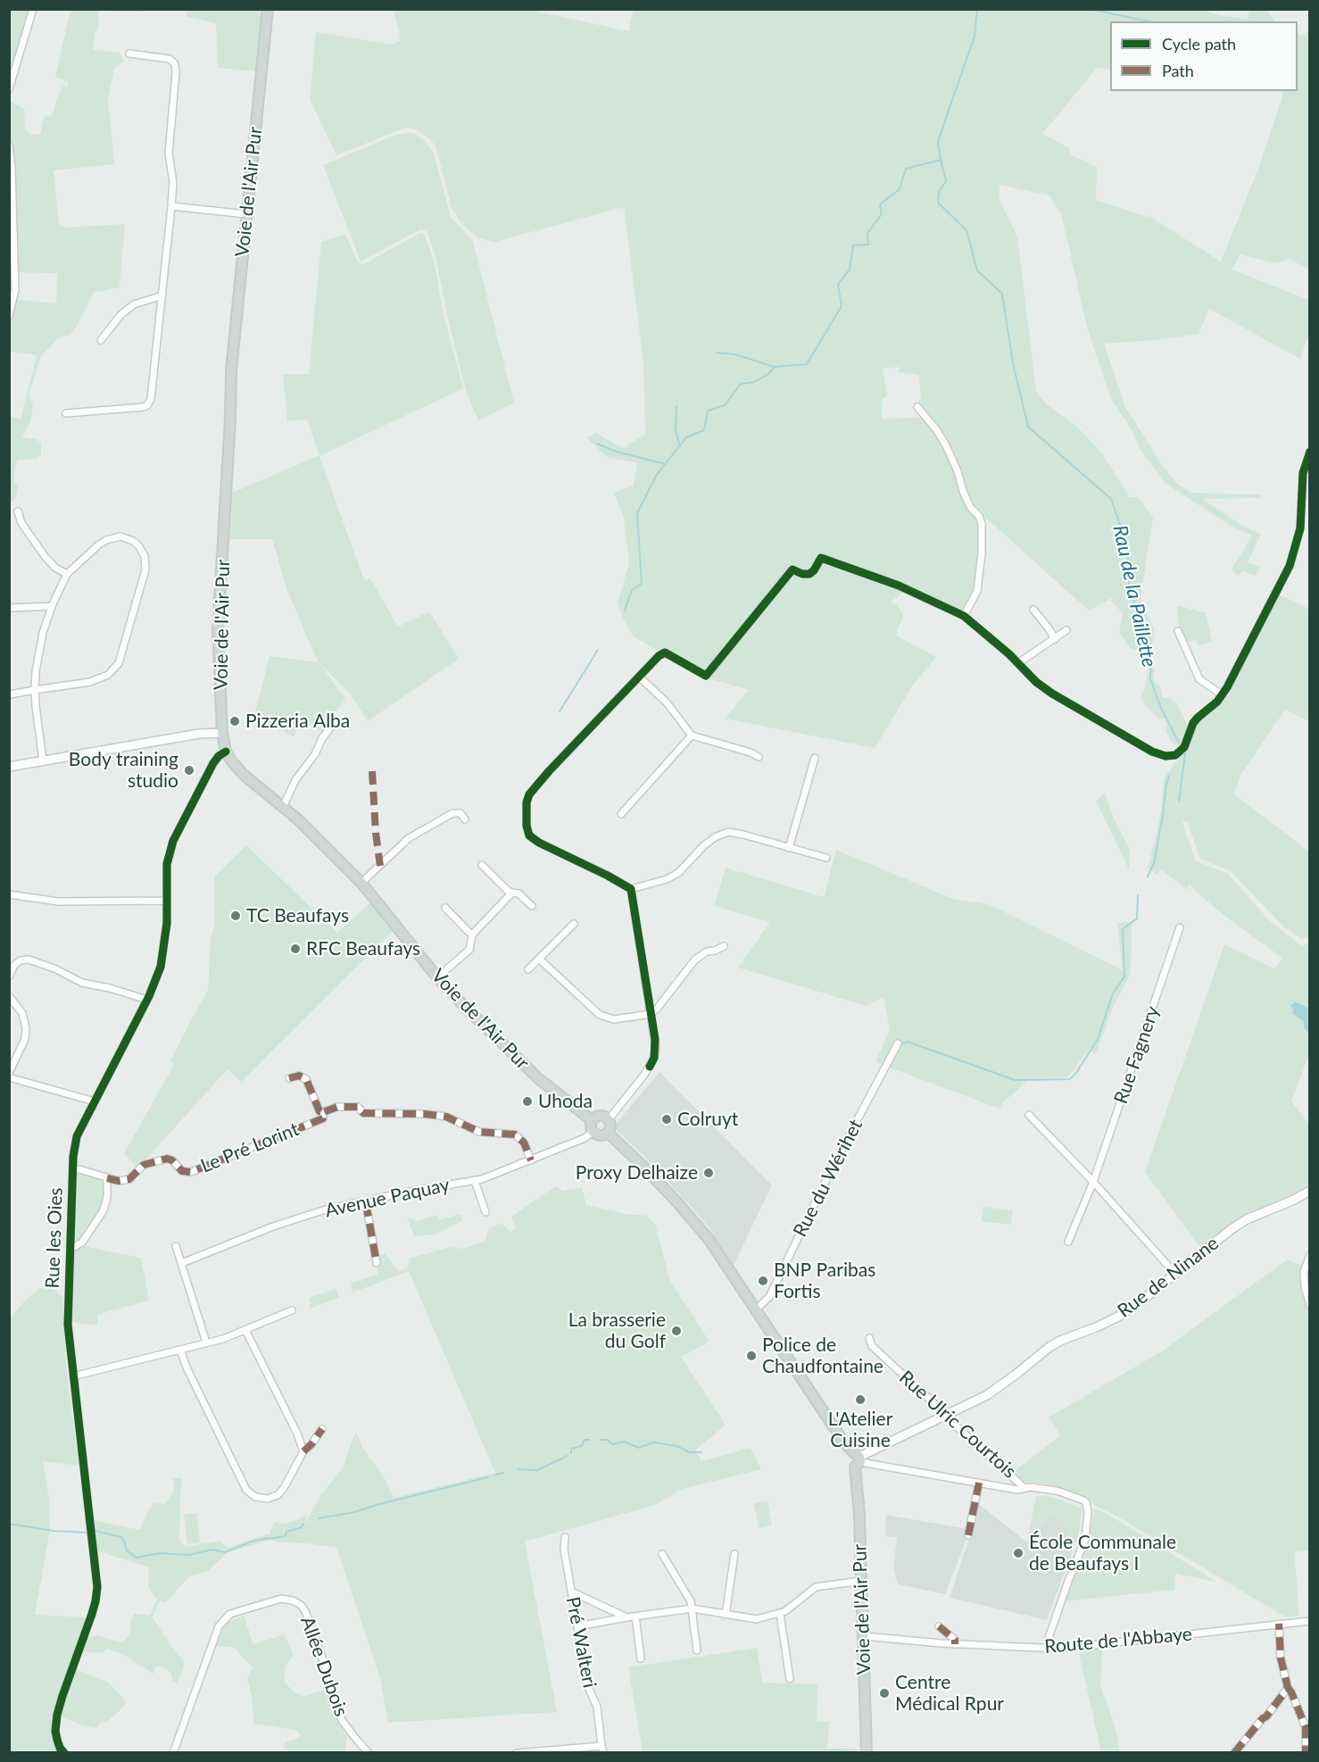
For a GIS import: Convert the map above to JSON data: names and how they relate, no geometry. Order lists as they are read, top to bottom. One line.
{"streets":{"main road":["Voie de l'Air Pur"],"street":["Rue Fagnery","Le Pré Lorint","Rue du Wérihet","Avenue Paquay","Rue les Oies","Rue de Ninane","Rue Ulric Courtois","Route de l'Abbaye","Pré Walteri","Allée Dubois"]},"crossings":[["Voie de l'Air Pur","Avenue Paquay"],["Voie de l'Air Pur","Rue les Oies"],["Voie de l'Air Pur","Rue de Ninane"],["Voie de l'Air Pur","Route de l'Abbaye"],["Le Pré Lorint","Avenue Paquay"],["Le Pré Lorint","Rue les Oies"],["Rue de Ninane","Rue Ulric Courtois"]],"water":["Rau de la Paillette"],"places":["Pizzeria Alba","Body training studio","TC Beaufays","RFC Beaufays","Uhoda","Colruyt","Proxy Delhaize","BNP Paribas Fortis","La brasserie du Golf","Police de Chaudfontaine","L'Atelier Cuisine","École Communale de Beaufays I","Centre Médical Rpur"],"legend":["Cycle path","Path"]}
